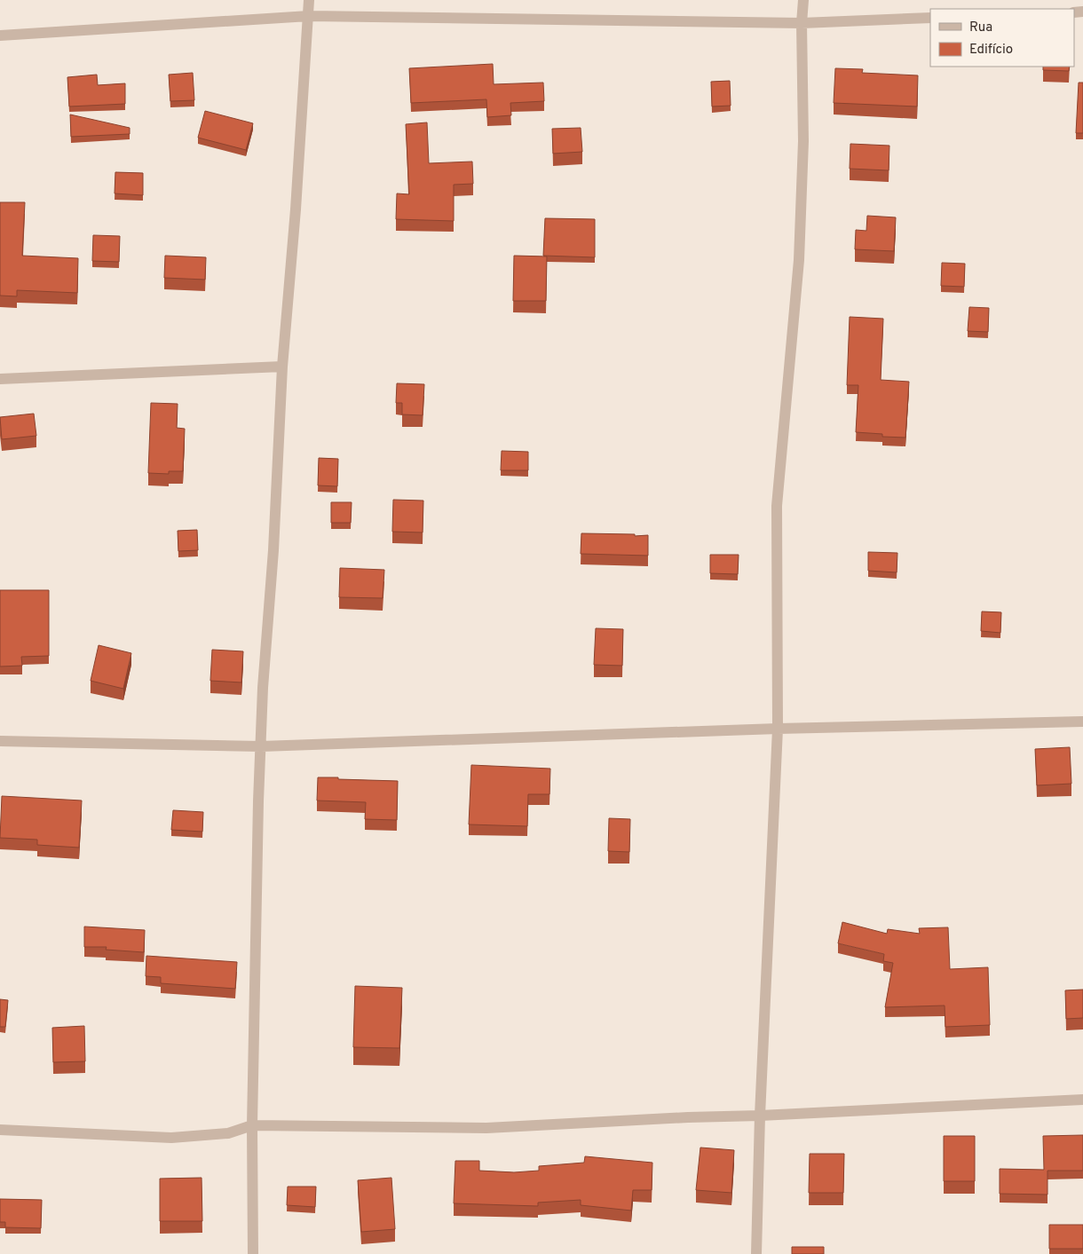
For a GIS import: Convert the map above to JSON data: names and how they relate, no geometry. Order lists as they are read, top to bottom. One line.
{"legend":["Rua","Edifício"]}
